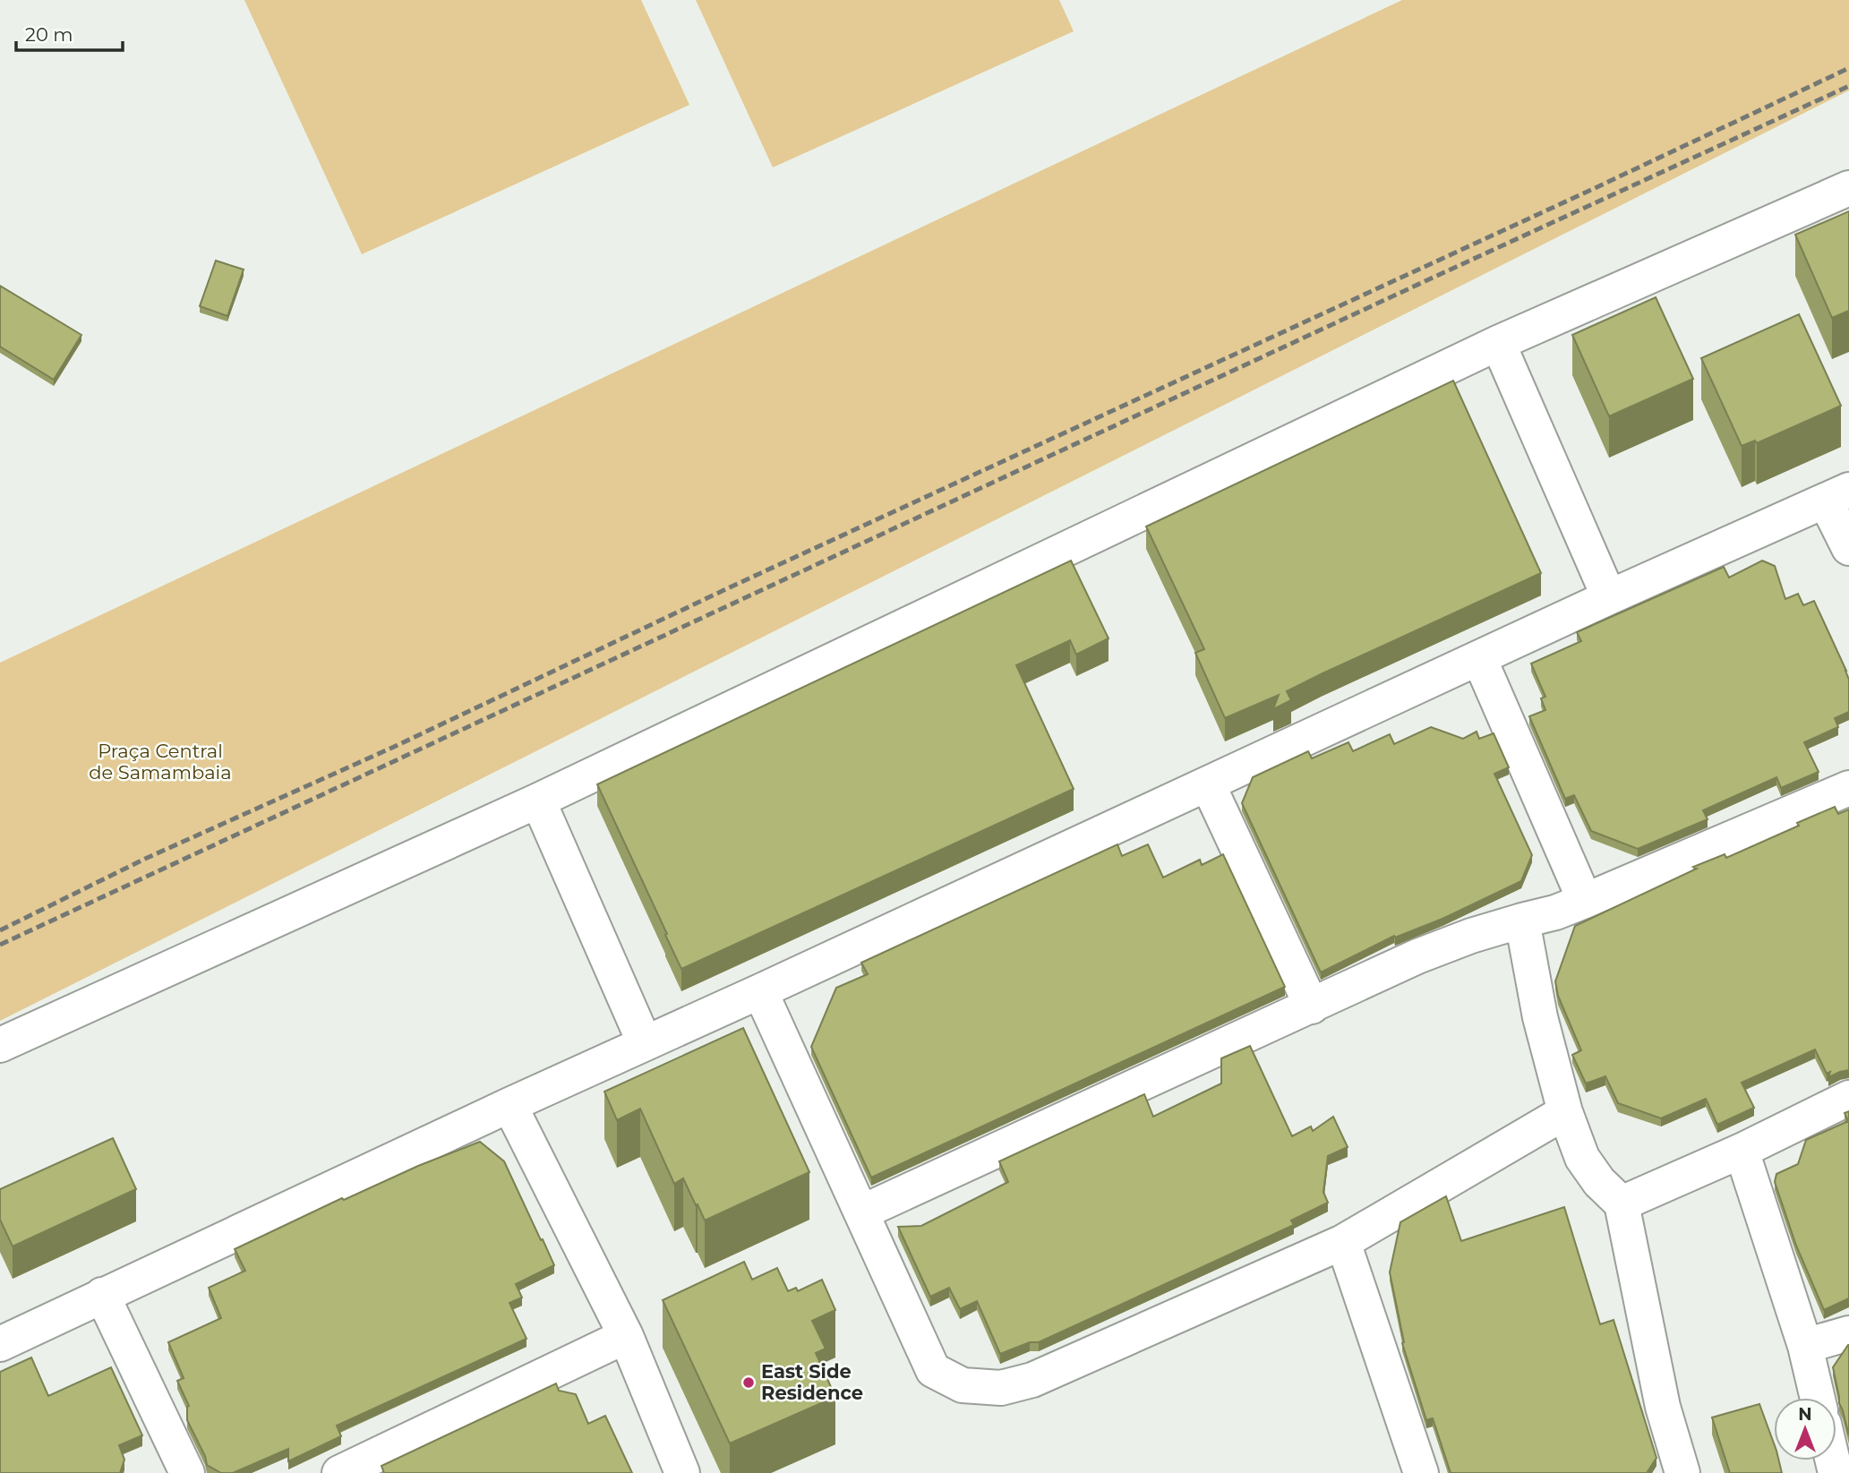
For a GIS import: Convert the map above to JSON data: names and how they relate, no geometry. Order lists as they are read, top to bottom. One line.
{"parks":["Praça Central de Samambaia"],"places":["East Side Residence"],"scale_bar":"20 m","north":"top"}
